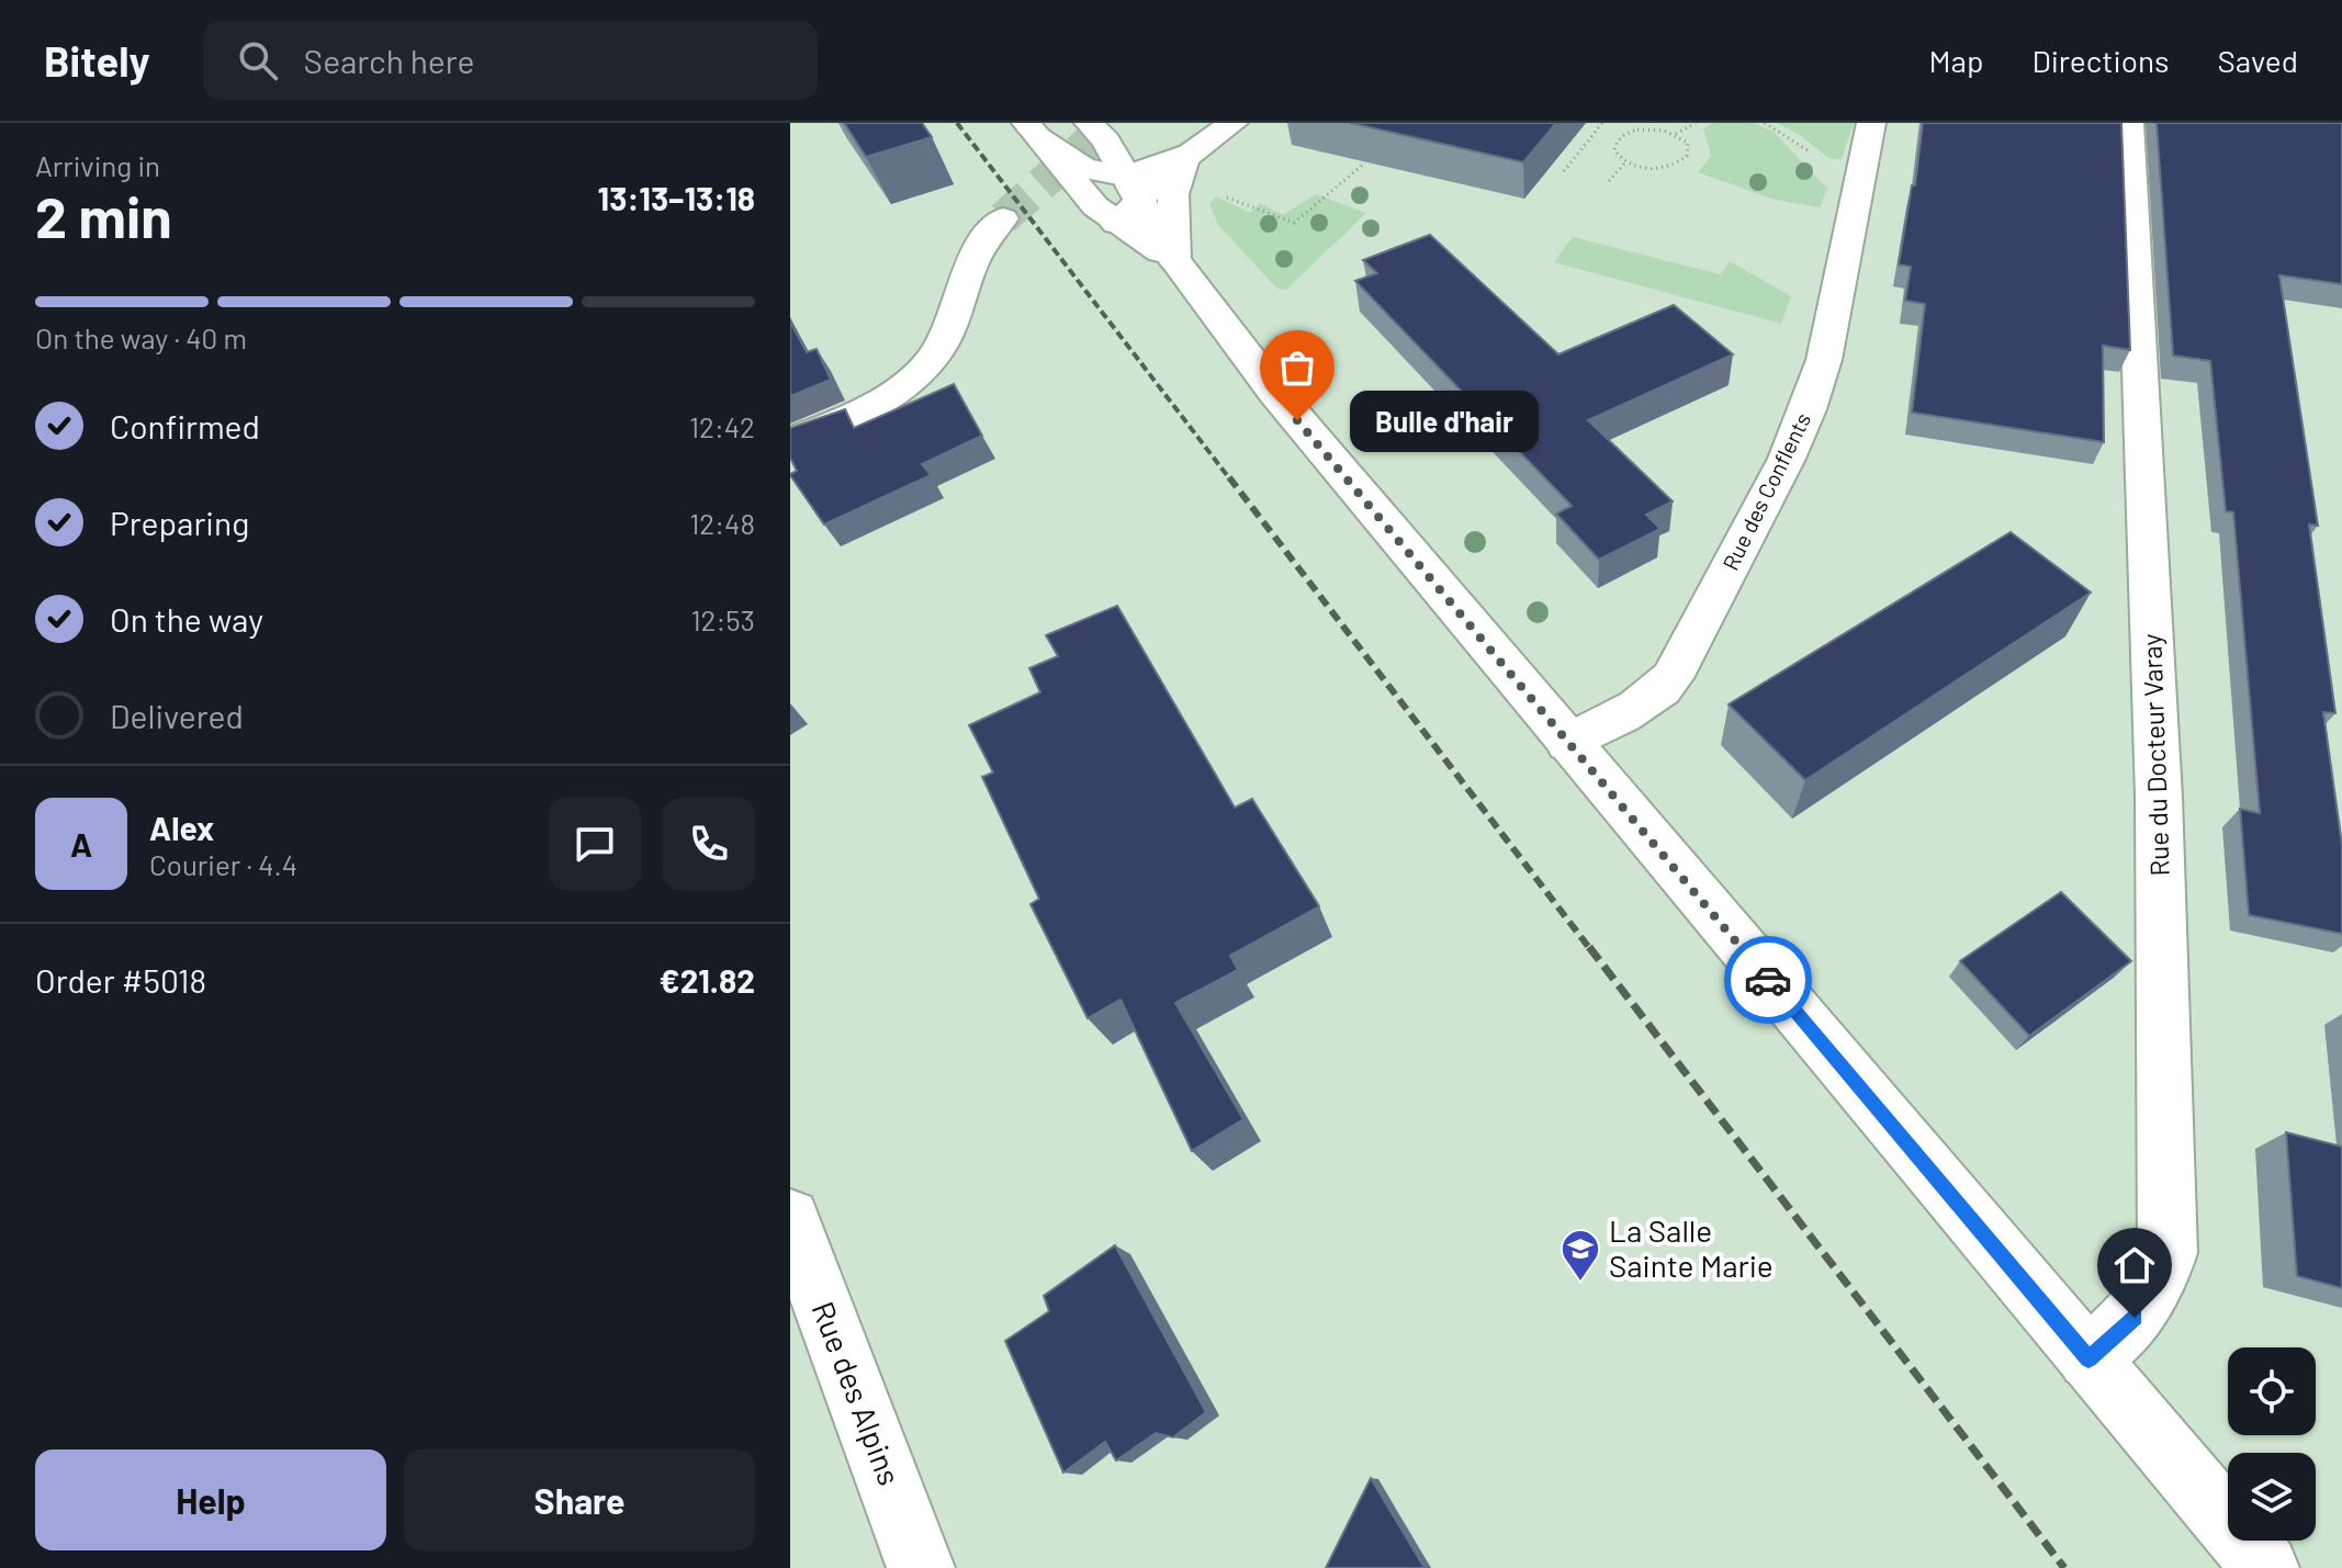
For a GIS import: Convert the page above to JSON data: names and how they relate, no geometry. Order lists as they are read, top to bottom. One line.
{"streets":{"street":["Rue des Conflents","Rue du Docteur Varay","Rue des Alpins"]},"places":{"other":["Bulle d'hair"],"school or university":["La Salle Sainte Marie"]},"page":{"header":"Bitely","search":"Search here","nav":["Map","Directions","Saved"],"heading":["2 min","Arriving in","13:13–13:18"],"panel":["Alex","Courier · 4.4","Order #5018","€21.82"],"bar":"On the way · 40 m","list":[["Confirmed","12:42"],["Preparing","12:48"],["On the way","12:53"],"Delivered"],"bubble":"Bulle d'hair","round":"A","buttons":["Help","Share"]}}
